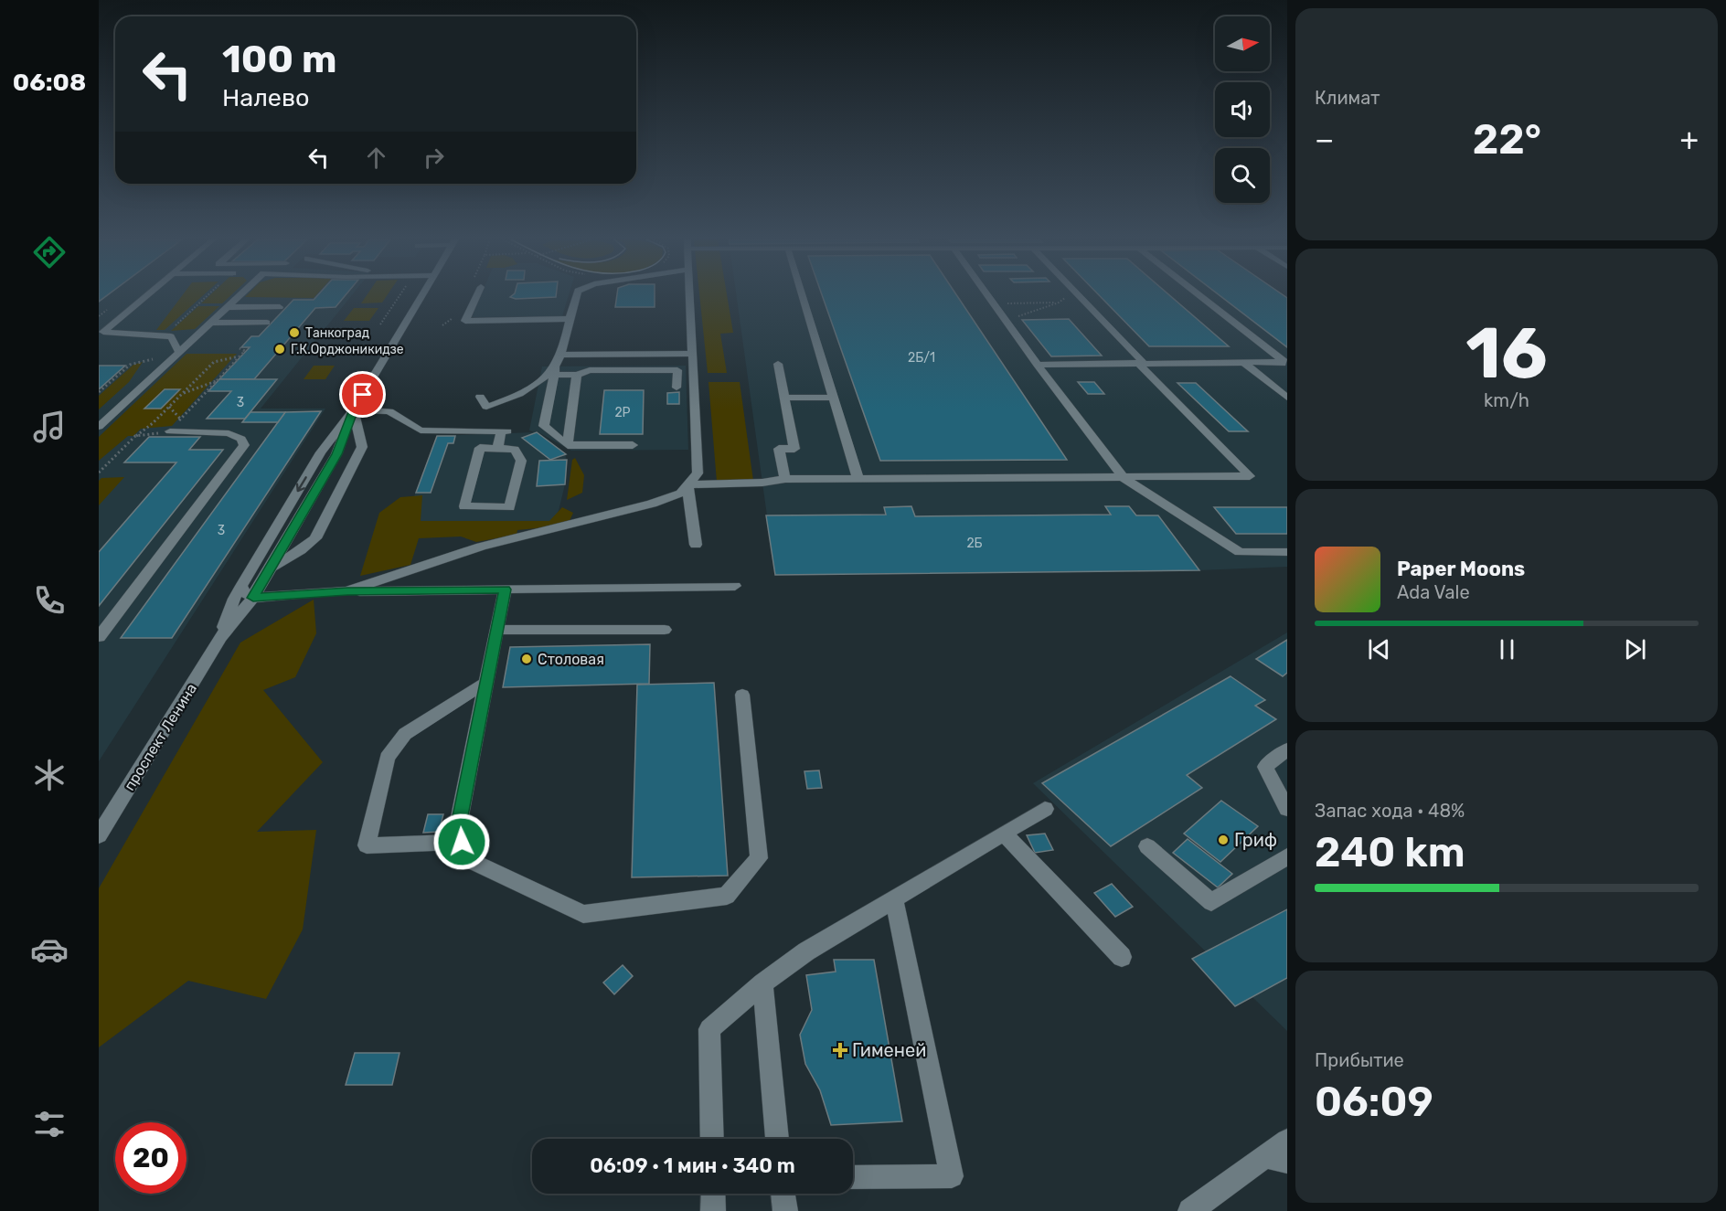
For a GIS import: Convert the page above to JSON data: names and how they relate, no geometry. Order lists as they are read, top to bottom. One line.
{"streets":{"street":["проспект Ленина"]},"places":{"other":["Танкоград","Г.К.Орджоникидзе","Столовая","Гриф"],"health":["Гименей"]},"house_numbers":["2Б/1","3","2Р","3","2Б"],"north":"right","page":{"tabs":"06:08","tile":["Климат",["16","km/h"],["Запас хода · 48%","240 km"],["Прибытие","06:09"]],"turn":["100 m","Налево"],"heat":["−","22°","+"],"song":["Paper Moons","Ada Vale"],"limit":"20","trip":"06:09 · 1 мин · 340 m"}}
